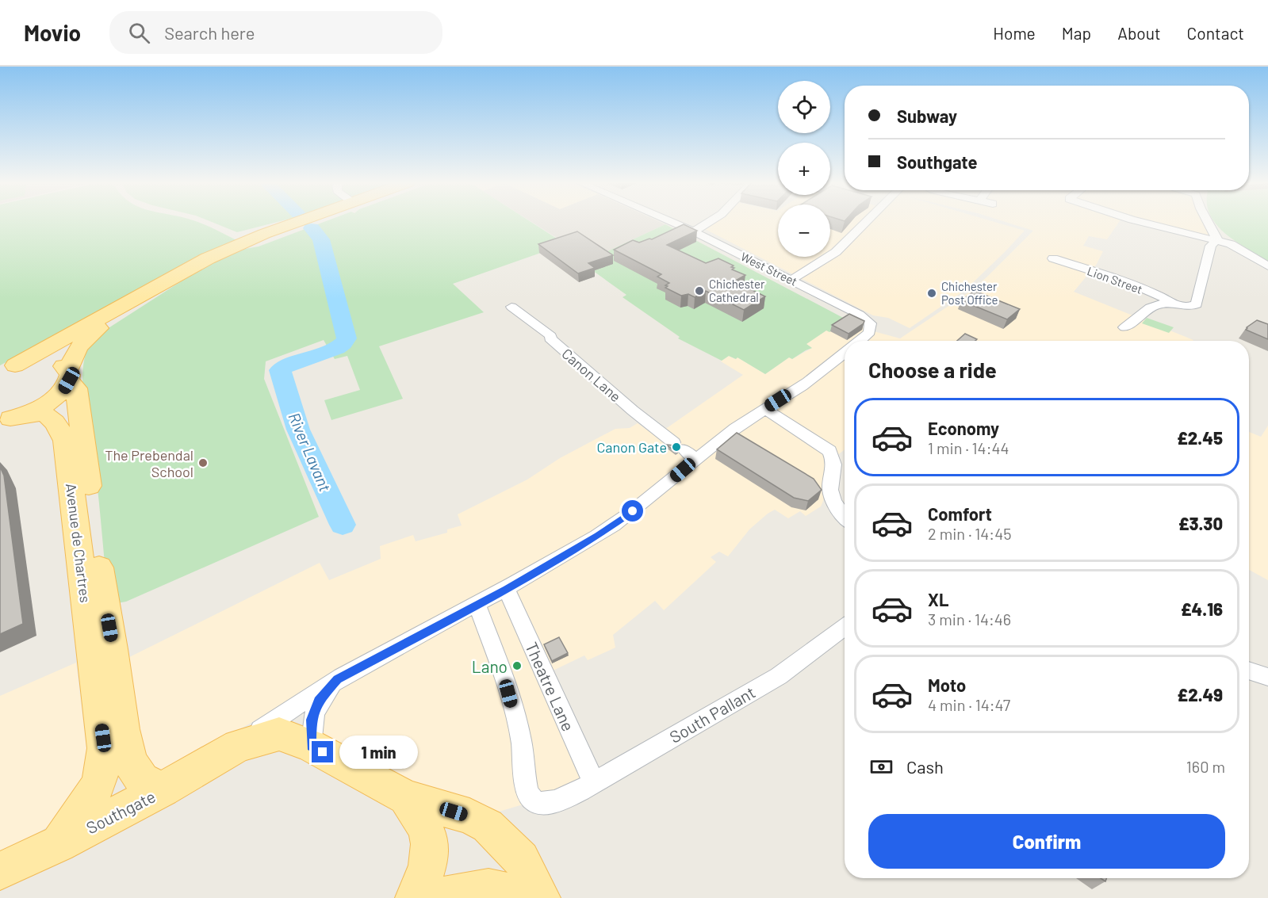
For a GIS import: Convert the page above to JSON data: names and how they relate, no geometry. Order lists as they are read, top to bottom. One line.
{"streets":{"main road":["Avenue de Chartres","Southgate"],"street":["West Street","Lion Street","Canon Lane","Theatre Lane","South Pallant"]},"crossings":[["West Street","Southgate"],["Canon Lane","Southgate"],["Avenue de Chartres","Southgate"],["Theatre Lane","South Pallant"],["Theatre Lane","Southgate"],["South Pallant","Southgate"]],"water":["River Lavant"],"places":["Chichester Cathedral","Chichester Post Office","Canon Gate","The Prebendal School","Lano"],"page":{"header":"Movio","search":"Search here","nav":["Home","Map","About","Contact"],"map_buttons":["+","−"],"banner":["Subway","Southgate"],"heading":"Choose a ride","list":[{"name":"Economy","note":"1 min · 14:44","value":"£2.45"},{"name":"Comfort","note":"2 min · 14:45","value":"£3.30"},{"name":"XL","note":"3 min · 14:46","value":"£4.16"},{"name":"Moto","note":"4 min · 14:47","value":"£2.49"}],"bubble":"1 min","pay":["Cash","160 m"],"buttons":"Confirm"}}
